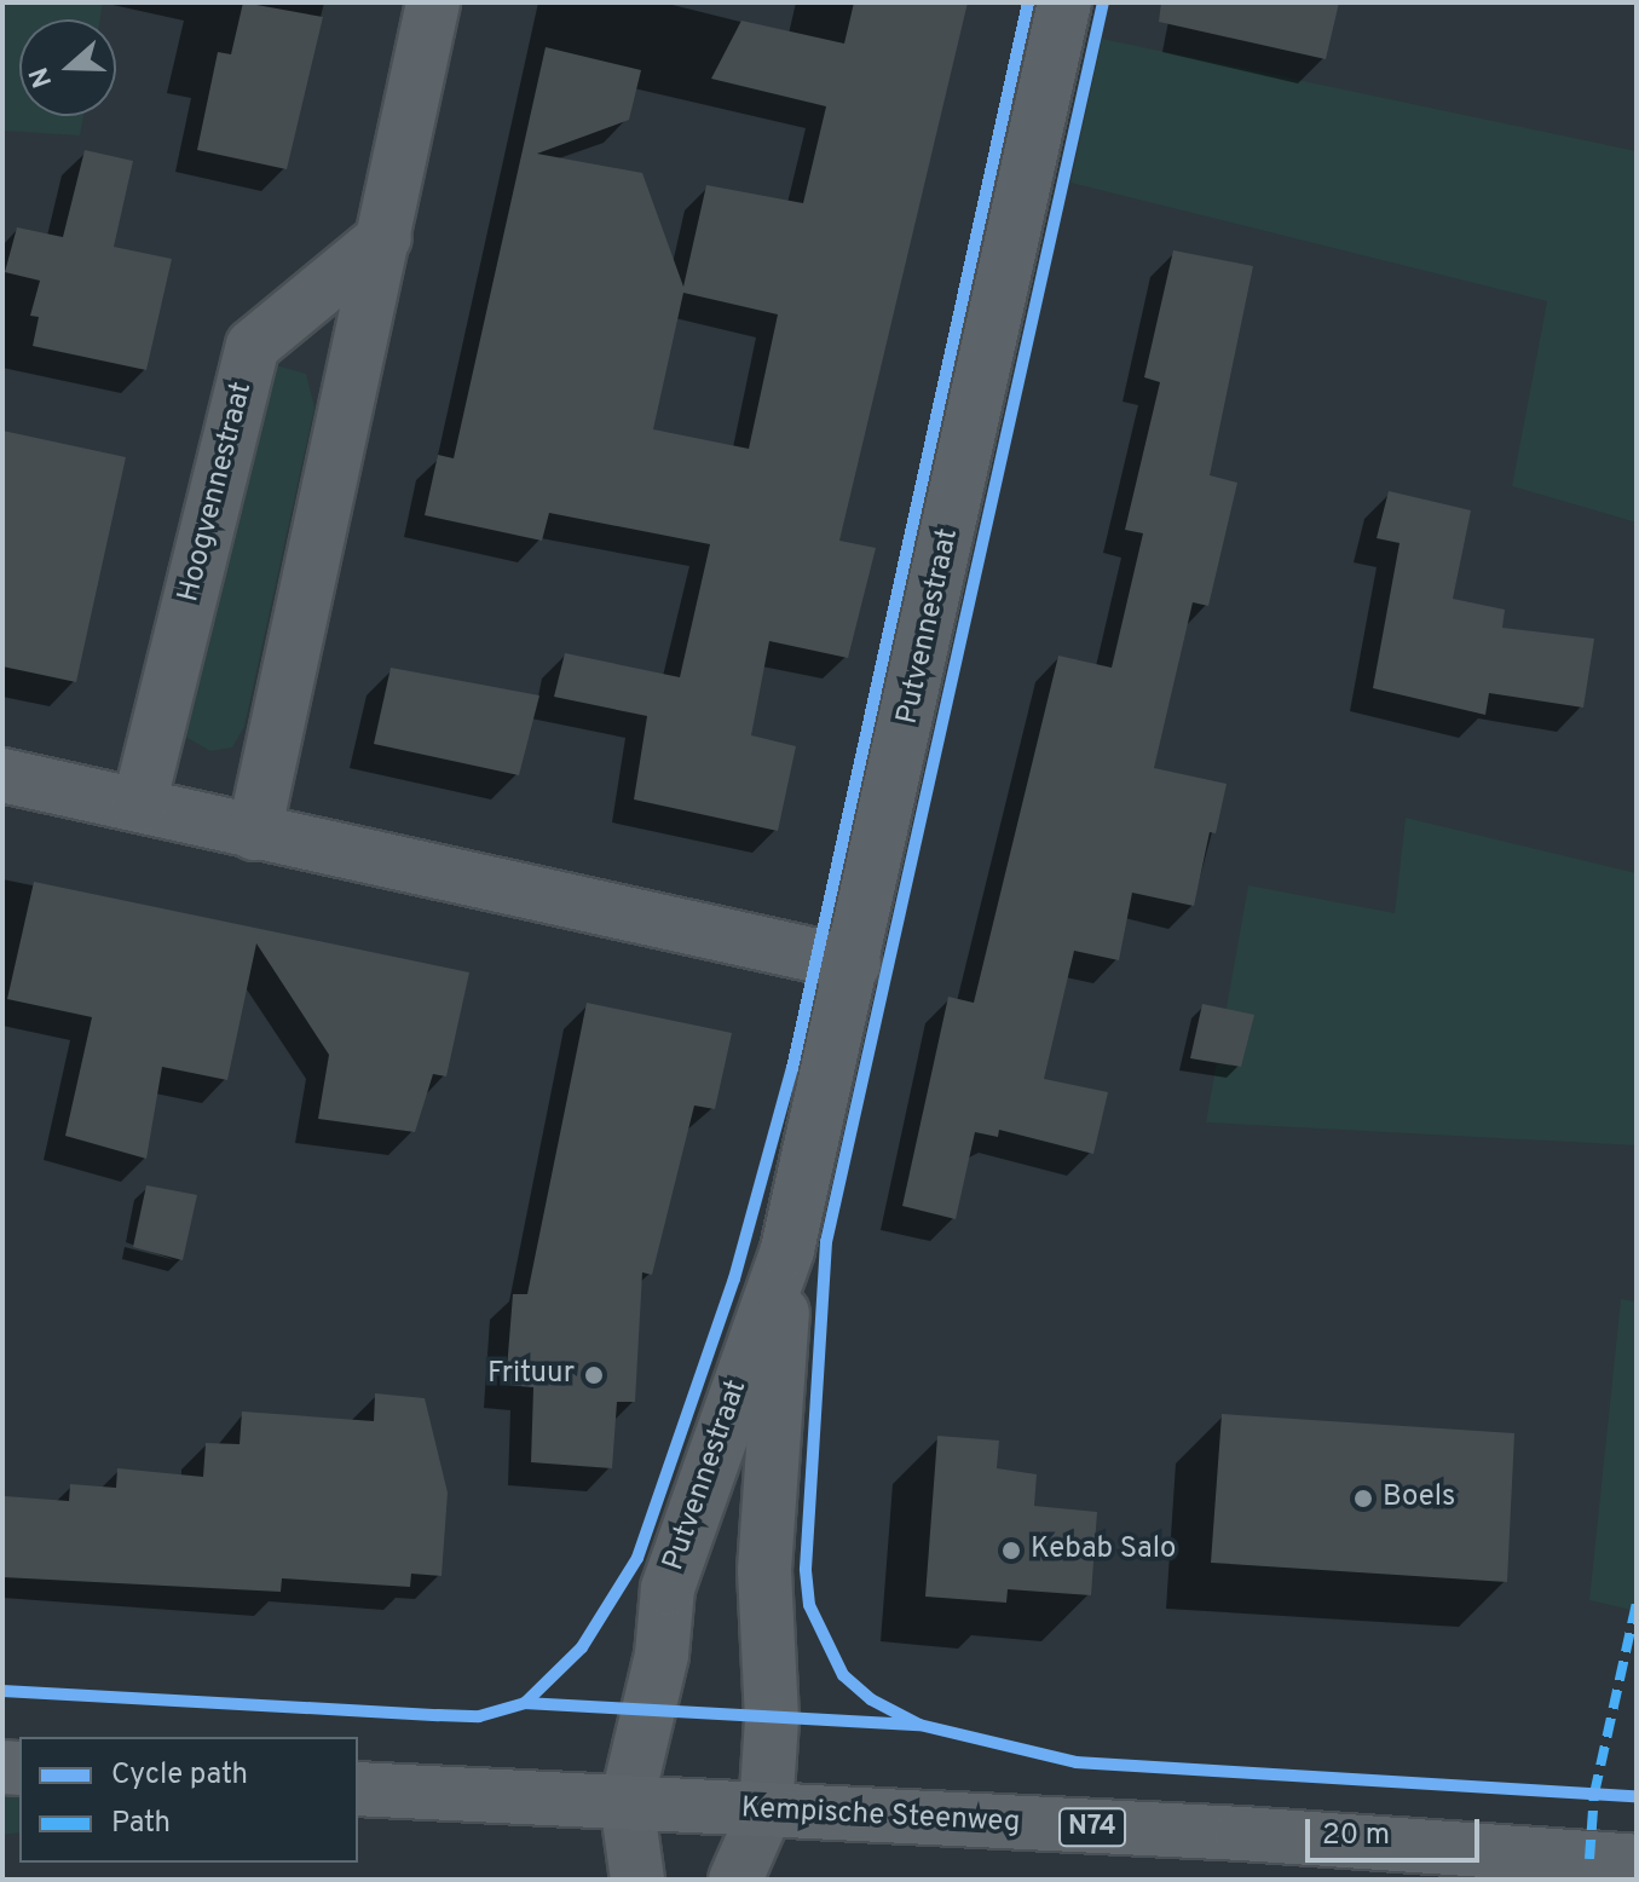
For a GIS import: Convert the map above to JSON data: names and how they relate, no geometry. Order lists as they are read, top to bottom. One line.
{"streets":{"main road":["Kempische Steenweg","N74"],"street":["Hoogvennestraat","Putvennestraat"]},"crossings":[["Putvennestraat","Kempische Steenweg"]],"places":["Frituur","Boels","Kebab Salo"],"legend":["Cycle path","Path"],"scale_bar":"20 m","north":"left"}
